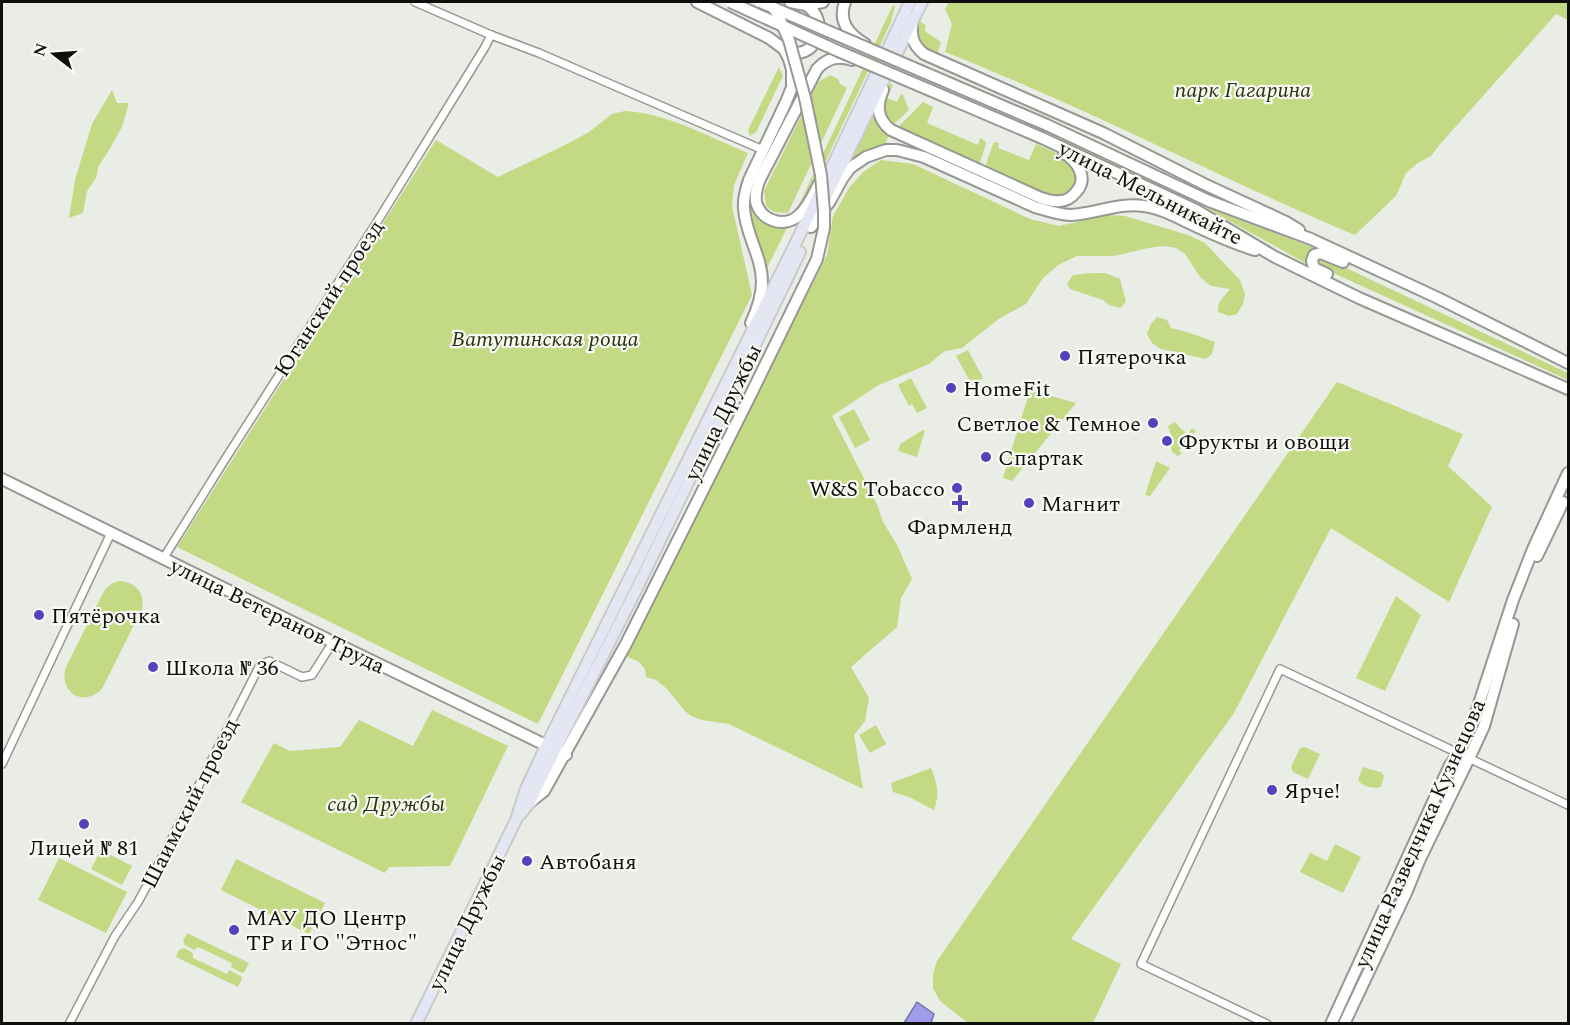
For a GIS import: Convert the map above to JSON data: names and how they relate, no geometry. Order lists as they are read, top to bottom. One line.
{"streets":{"main road":["улица Мельникайте","улица Дружбы","улица Ветеранов Труда","улица Разведчика Кузнецова"],"street":["Юганский проезд","Шаимский проезд"]},"crossings":[["Юганский проезд","улица Ветеранов Труда"],["улица Дружбы","улица Ветеранов Труда"],["улица Ветеранов Труда","Шаимский проезд"]],"parks":["парк Гагарина","Ватутинская роща","сад Дружбы"],"places":{"other":["Пятерочка","HomeFit","Светлое & Темное","Фрукты и овощи","Спартак","W&S Tobacco","Магнит","Пятёрочка","Школа № 36","Ярче!","Лицей № 81","Автобаня","МАУ ДО Центр ТР и ГО \"Этнос\""],"health":["Фармленд"]},"north":"left"}
